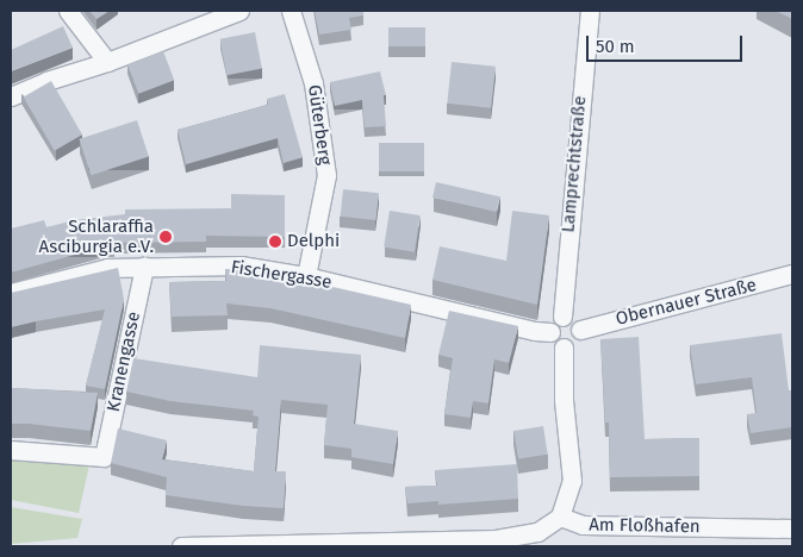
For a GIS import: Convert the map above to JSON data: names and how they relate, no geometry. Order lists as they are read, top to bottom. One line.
{"streets":{"street":["Güterberg","Lamprechtstraße","Fischergasse","Obernauer Straße","Kranengasse","Am Floßhafen"]},"crossings":[["Güterberg","Fischergasse"],["Lamprechtstraße","Fischergasse"],["Lamprechtstraße","Obernauer Straße"],["Fischergasse","Obernauer Straße"],["Fischergasse","Kranengasse"]],"places":["Schlaraffia Asciburgia e.V.","Delphi"],"scale_bar":"50 m"}
